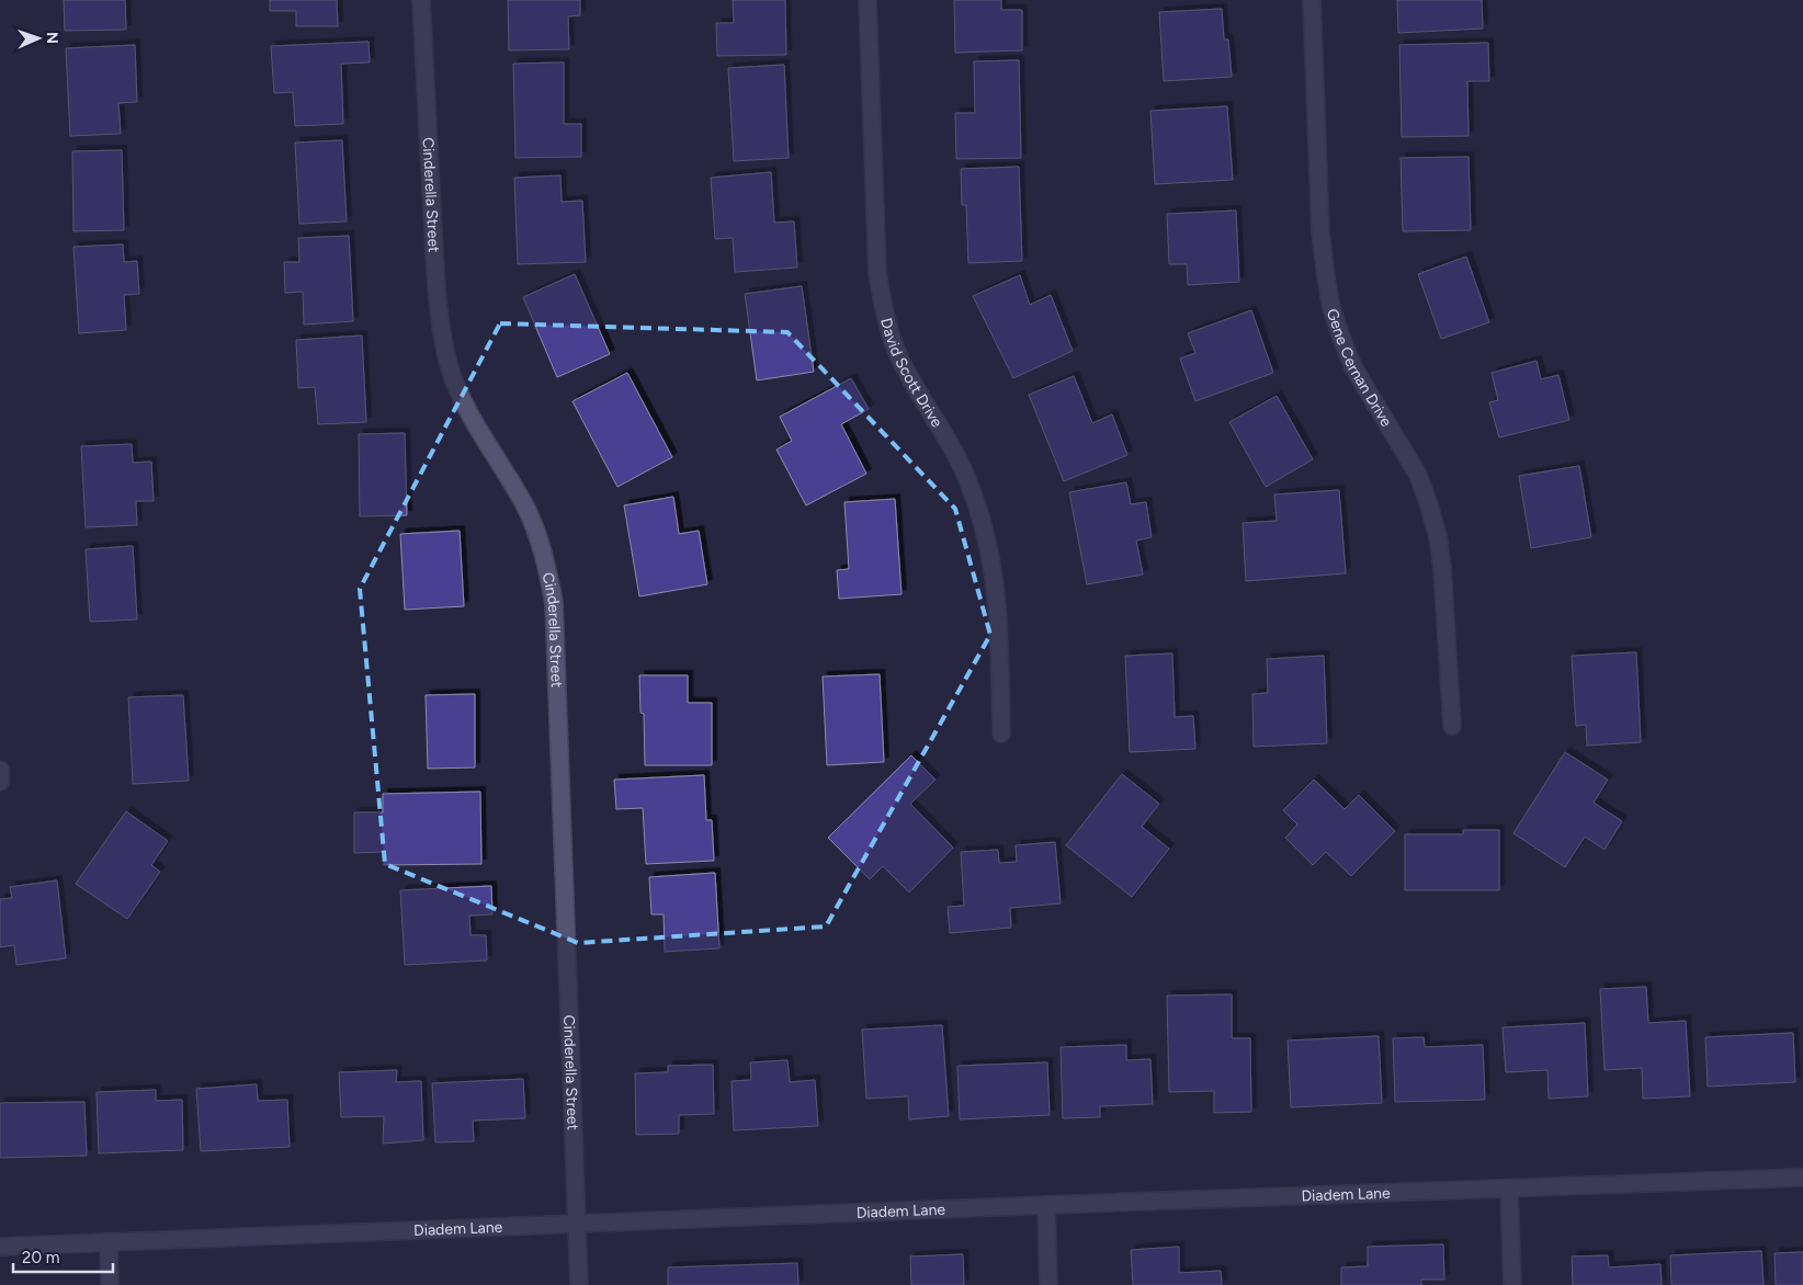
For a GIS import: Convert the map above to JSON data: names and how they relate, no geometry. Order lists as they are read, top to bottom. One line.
{"streets":{"street":["Cinderella Street","Gene Cernan Drive","David Scott Drive","Diadem Lane"]},"crossings":[["Cinderella Street","Diadem Lane"]],"scale_bar":"20 m","north":"right"}
